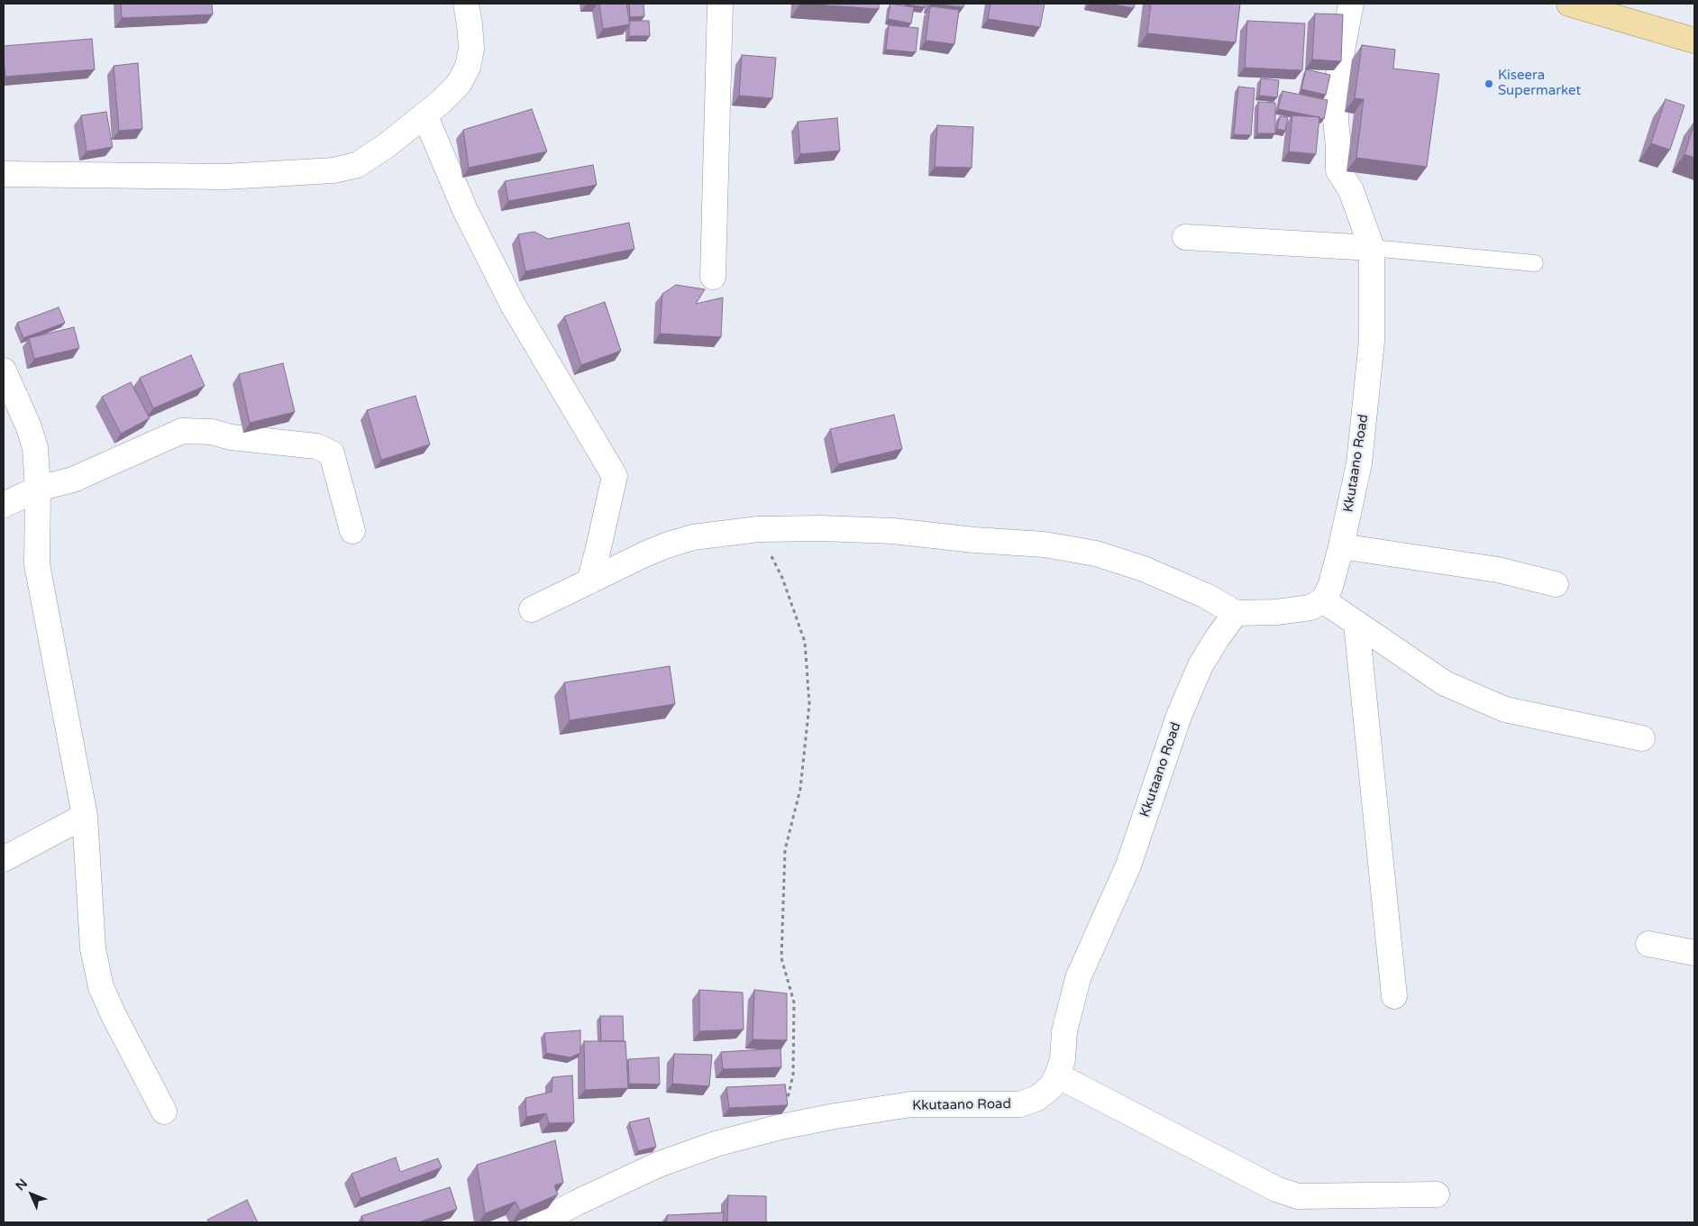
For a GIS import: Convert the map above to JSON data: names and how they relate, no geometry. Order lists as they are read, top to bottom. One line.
{"streets":{"street":["Kkutaano Road"]},"places":["Kiseera Supermarket"],"north":"top left"}
